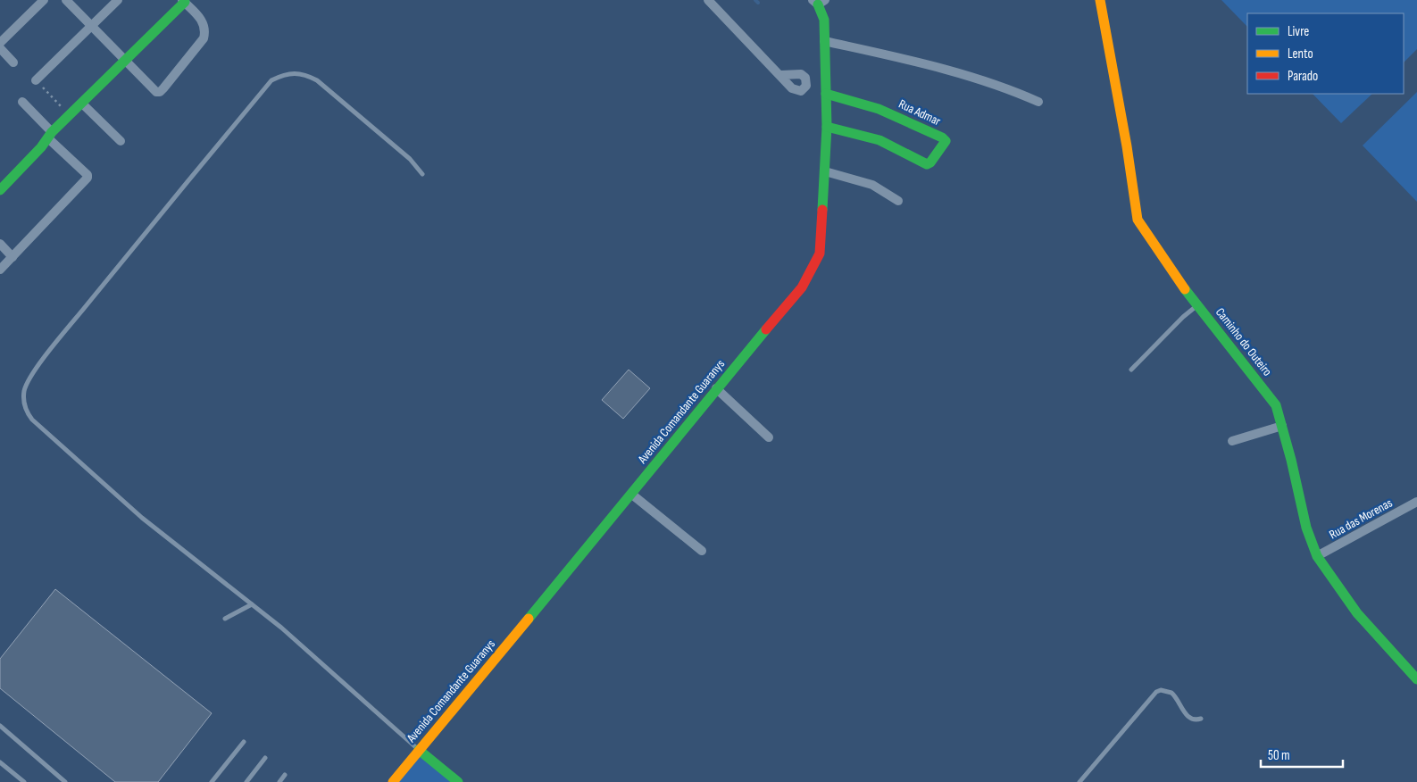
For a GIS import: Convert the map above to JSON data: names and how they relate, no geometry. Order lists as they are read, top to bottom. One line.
{"streets":{"street":["Rua Admar","Caminho do Outeiro","Avenida Comandante Guaranys","Rua das Morenas"]},"crossings":[["Rua Admar","Avenida Comandante Guaranys"],["Caminho do Outeiro","Rua das Morenas"]],"legend":["Livre","Lento","Parado"],"scale_bar":"50 m"}
